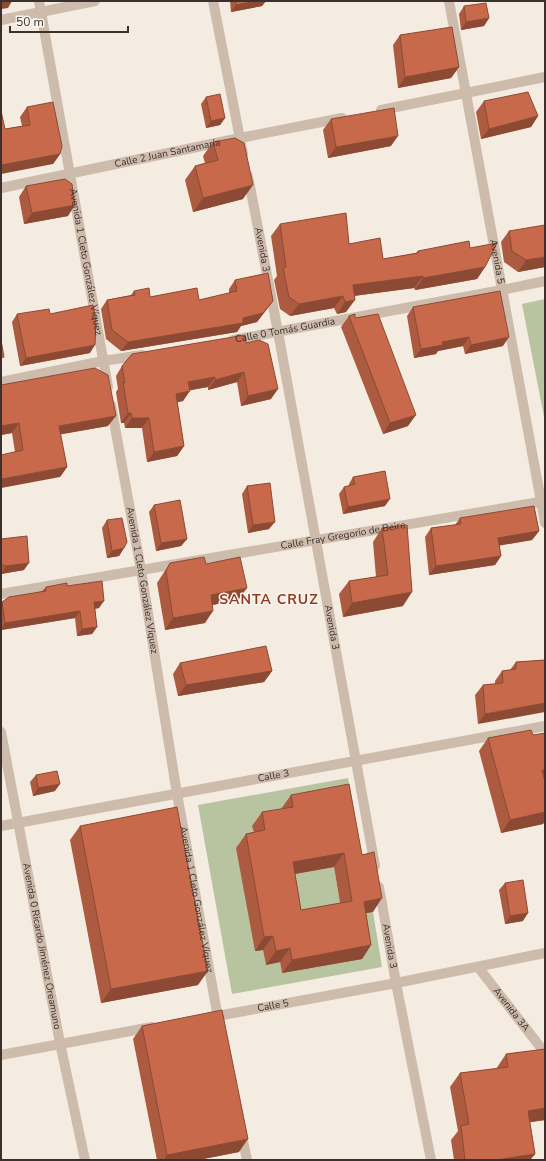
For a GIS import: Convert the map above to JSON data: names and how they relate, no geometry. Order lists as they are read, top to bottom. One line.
{"streets":{"street":["Calle 2 Juan Santamaría","Avenida 3","Avenida 1 Cleto González Víquez","Avenida 5","Calle 0 Tomás Guardia","Calle Fray Gregorio de Beire","Calle 3","Avenida 0 Ricardo Jiménez Oreamuno","Calle 5","Avenida 3A"]},"crossings":[["Calle 2 Juan Santamaría","Avenida 3"],["Calle 2 Juan Santamaría","Avenida 1 Cleto González Víquez"],["Avenida 3","Calle 0 Tomás Guardia"],["Avenida 3","Calle Fray Gregorio de Beire"],["Avenida 3","Calle 3"],["Avenida 3","Calle 5"],["Avenida 1 Cleto González Víquez","Calle Fray Gregorio de Beire"],["Avenida 1 Cleto González Víquez","Calle 3"],["Avenida 1 Cleto González Víquez","Calle 5"],["Avenida 5","Calle 0 Tomás Guardia"],["Avenida 5","Calle Fray Gregorio de Beire"],["Calle 3","Avenida 0 Ricardo Jiménez Oreamuno"],["Calle 5","Avenida 3A"]],"districts":["SANTA CRUZ"],"scale_bar":"50 m"}
